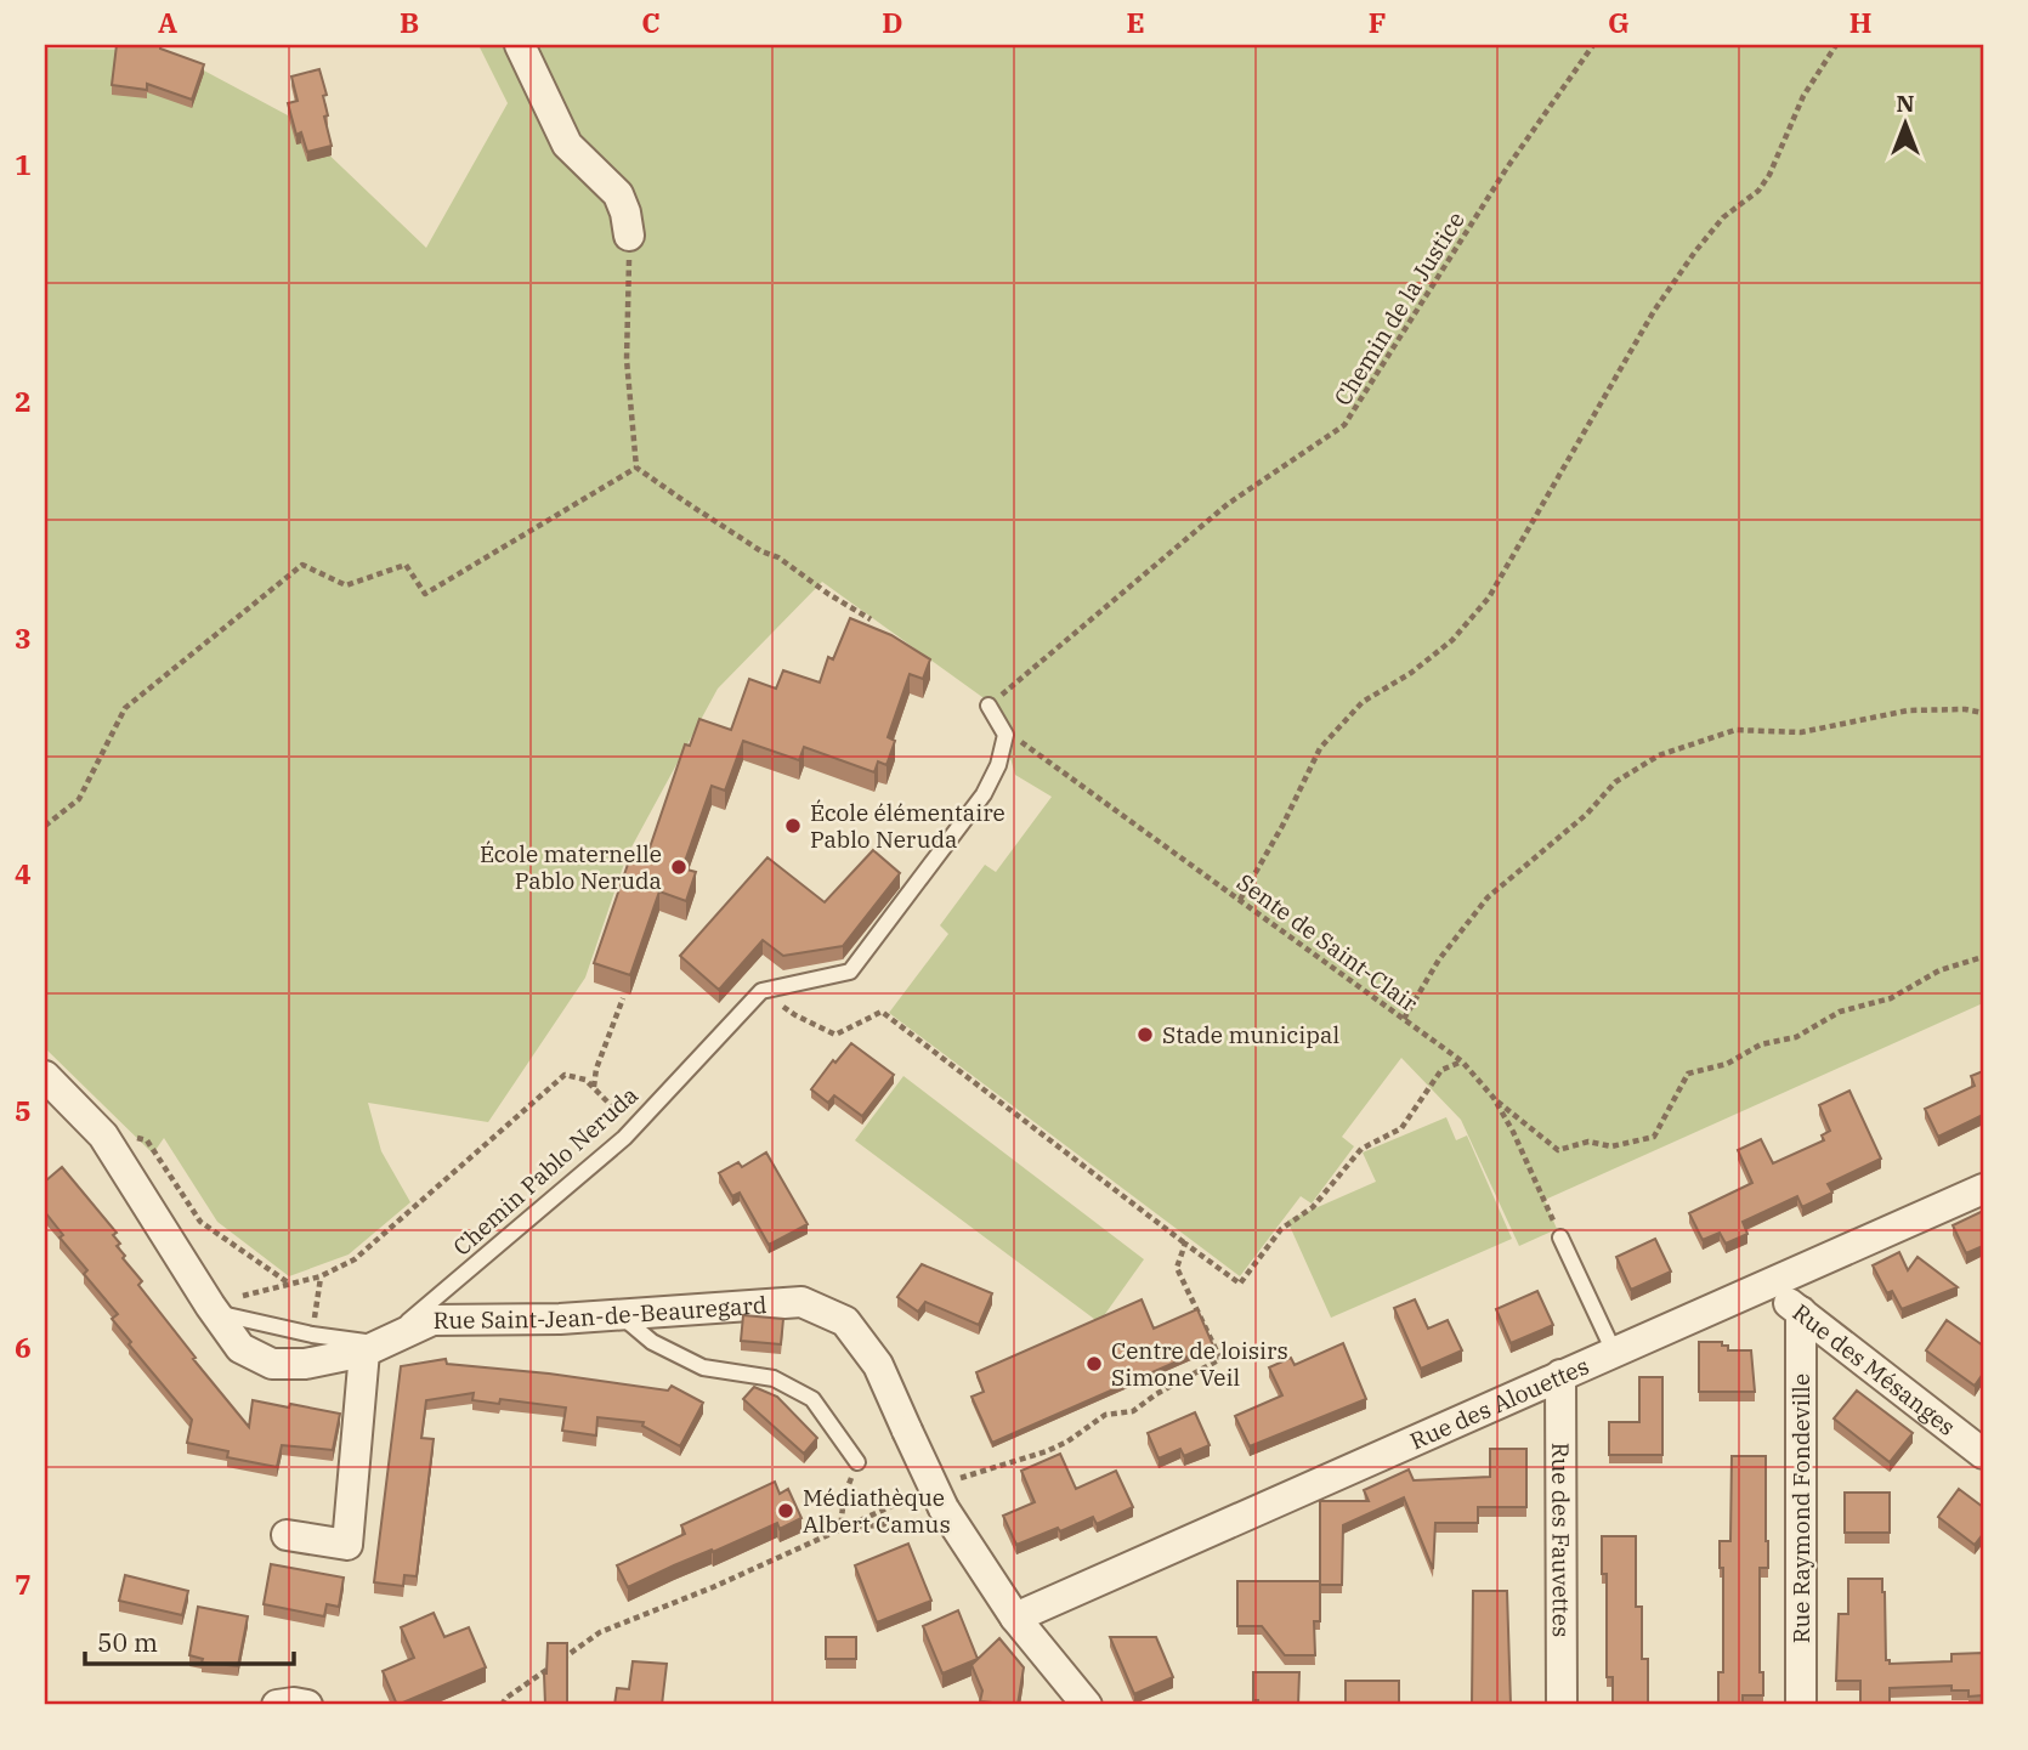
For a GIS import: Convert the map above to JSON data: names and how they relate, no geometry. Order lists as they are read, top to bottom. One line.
{"streets":{"street":["Rue Saint-Jean-de-Beauregard","Rue des Mésanges","Rue des Alouettes","Rue Raymond Fondeville","Rue des Fauvettes"],"lane":["Chemin Pablo Neruda"],"path":["Chemin de la Justice","Sente de Saint-Clair"]},"crossings":[["Chemin Pablo Neruda","Rue Saint-Jean-de-Beauregard"],["Rue Saint-Jean-de-Beauregard","Rue des Alouettes"],["Rue des Mésanges","Rue des Alouettes"],["Rue des Mésanges","Rue Raymond Fondeville"],["Rue des Alouettes","Rue des Fauvettes"]],"places":["École élémentaire Pablo Neruda","École maternelle Pablo Neruda","Stade municipal","Centre de loisirs Simone Veil","Médiathèque Albert Camus"],"scale_bar":"50 m","north":"top","grid":{"columns":["A","B","C","D","E","F","G","H"],"rows":["1","2","3","4","5","6","7"]}}
